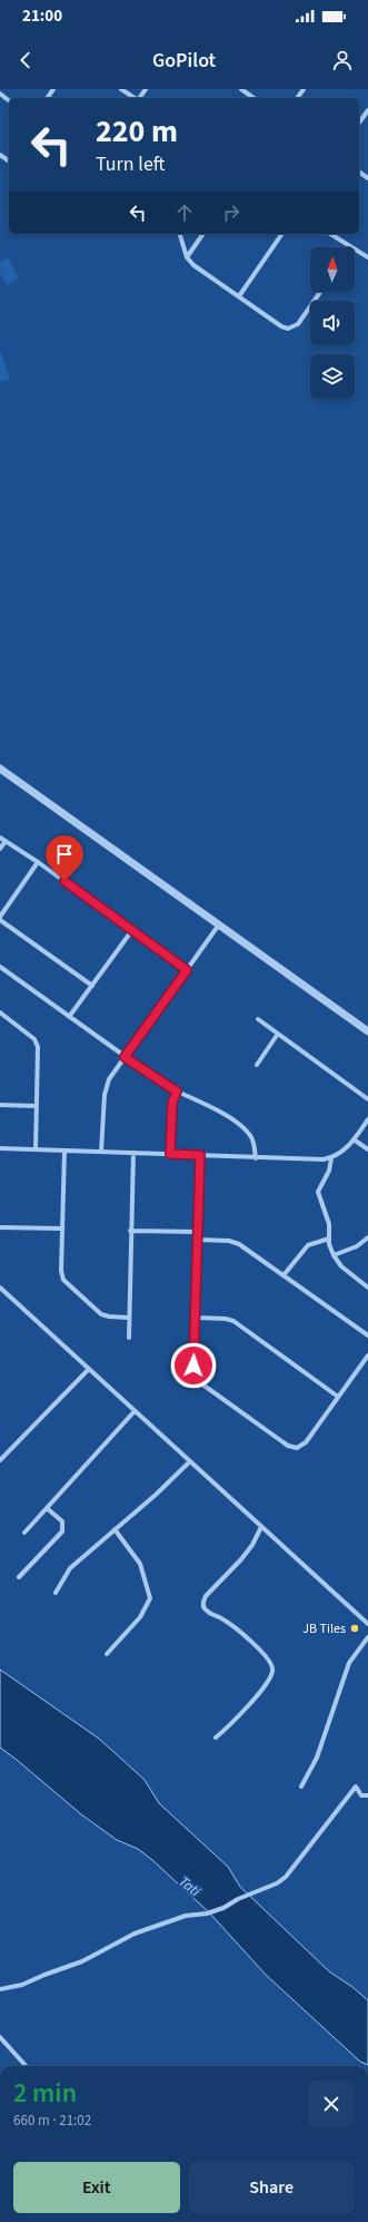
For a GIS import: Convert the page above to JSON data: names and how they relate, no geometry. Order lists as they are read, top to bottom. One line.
{"water":["Tati"],"places":["JB Tiles"],"north":"top","page":{"status":"21:00","header":"GoPilot","turn":["220 m","Turn left"],"heading":["2 min","660 m · 21:02"],"buttons":["Exit","Share"]}}
